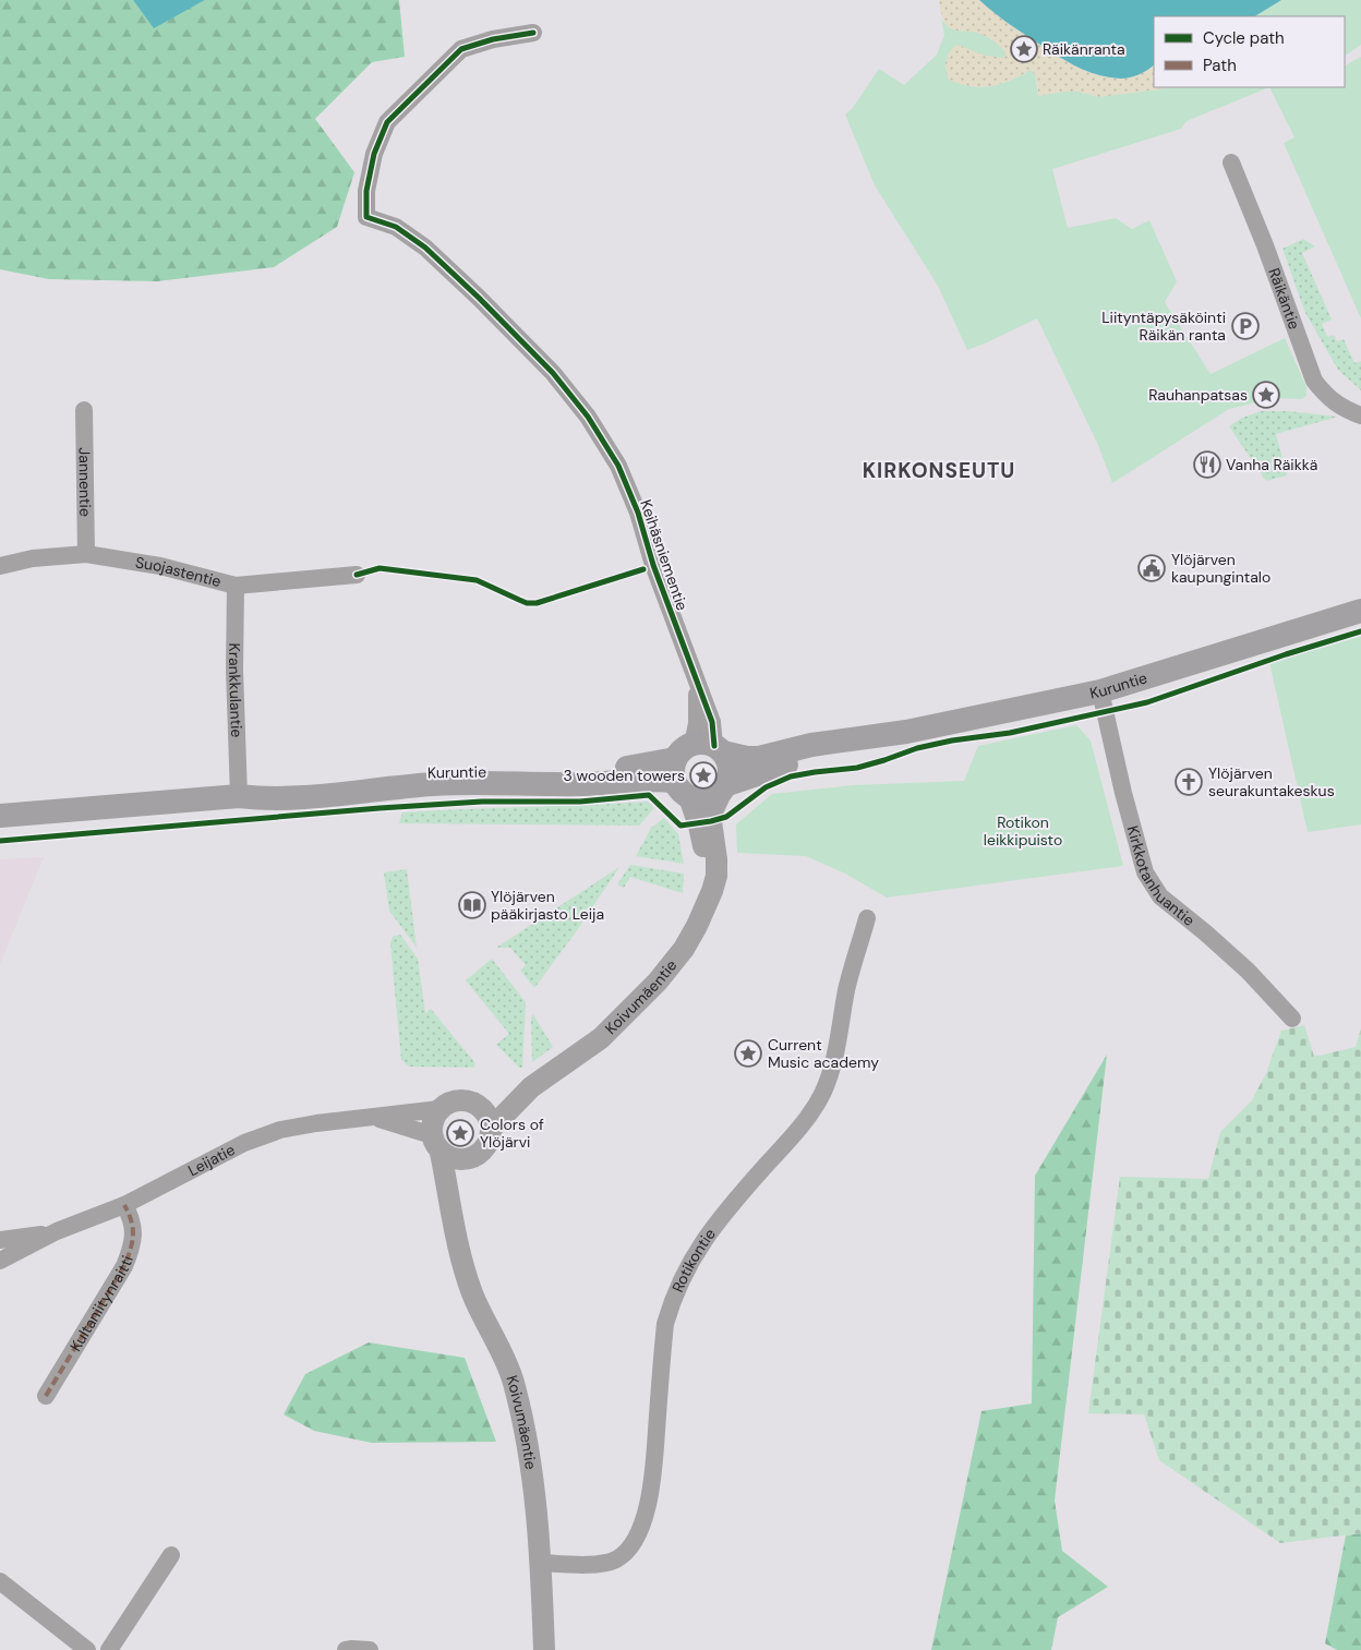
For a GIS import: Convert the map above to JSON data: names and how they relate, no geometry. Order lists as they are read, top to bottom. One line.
{"streets":{"main road":["Kuruntie"],"street":["Räikäntie","Jannentie","Keihäsniementie","Suojastentie","Krankkulantie","Kirkkotanhuantie","Koivumäentie","Leijatie","Rotikontie","Kultaniitynraitti"]},"crossings":[["Jannentie","Suojastentie"],["Keihäsniementie","Kuruntie"],["Keihäsniementie","Koivumäentie"],["Suojastentie","Krankkulantie"],["Kuruntie","Krankkulantie"],["Kuruntie","Kirkkotanhuantie"],["Kuruntie","Koivumäentie"],["Koivumäentie","Leijatie"],["Koivumäentie","Rotikontie"],["Leijatie","Kultaniitynraitti"]],"districts":["KIRKONSEUTU"],"parks":["Rotikon leikkipuisto"],"places":{"place":["Räikänranta","Rauhanpatsas","3 wooden towers","Current Music academy","Colors of Ylöjärvi"],"parking":["Liityntäpysäköinti Räikän ranta"],"restaurant":["Vanha Räikkä"],"public building":["Ylöjärven kaupungintalo"],"church":["Ylöjärven seurakuntakeskus"],"library":["Ylöjärven pääkirjasto Leija"]},"legend":["Cycle path","Path"]}
